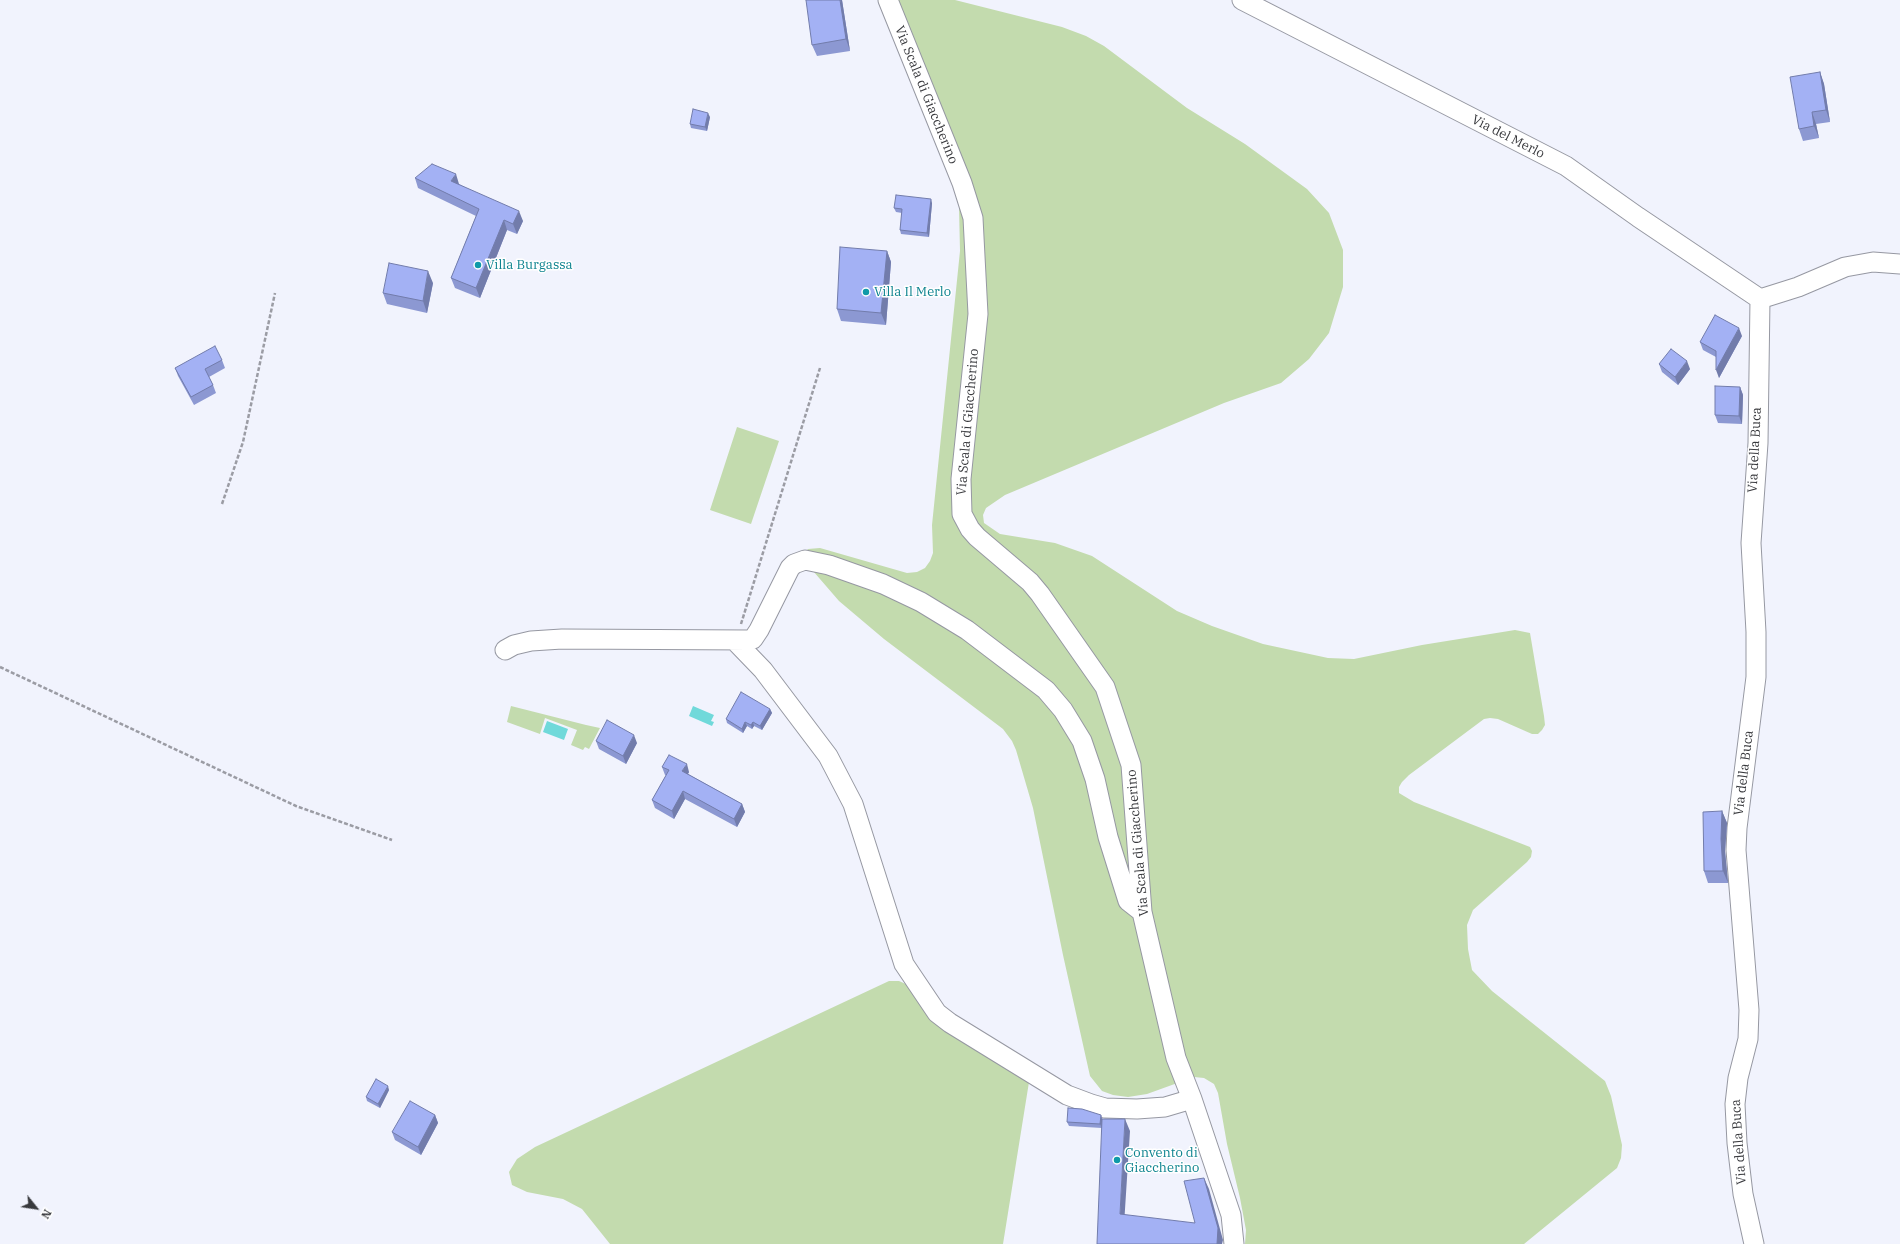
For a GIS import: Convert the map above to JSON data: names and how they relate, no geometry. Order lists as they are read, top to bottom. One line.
{"streets":{"street":["Via Scala di Giaccherino","Via del Merlo","Via della Buca"]},"crossings":[["Via del Merlo","Via della Buca"]],"places":["Villa Burgassa","Villa Il Merlo","Convento di Giaccherino"],"north":"bottom right"}
